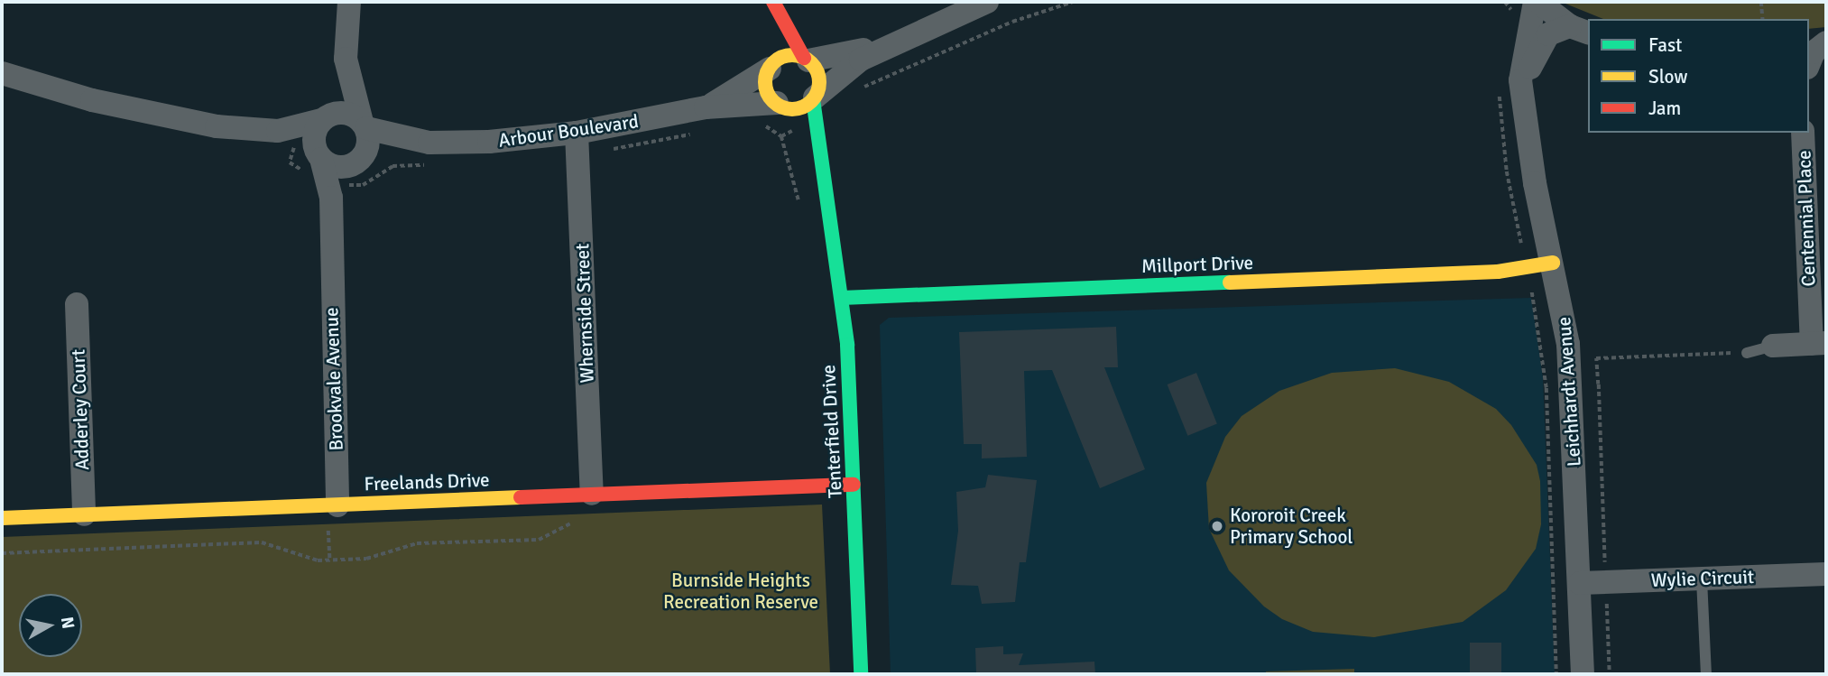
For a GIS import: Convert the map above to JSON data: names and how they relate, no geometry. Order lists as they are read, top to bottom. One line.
{"streets":{"street":["Arbour Boulevard","Centennial Place","Millport Drive","Whernside Street","Brookvale Avenue","Leichhardt Avenue","Adderley Court","Tenterfield Drive","Freelands Drive","Wylie Circuit"]},"crossings":[["Arbour Boulevard","Whernside Street"],["Arbour Boulevard","Brookvale Avenue"],["Millport Drive","Leichhardt Avenue"],["Millport Drive","Tenterfield Drive"],["Whernside Street","Freelands Drive"],["Brookvale Avenue","Freelands Drive"],["Leichhardt Avenue","Wylie Circuit"],["Adderley Court","Freelands Drive"],["Tenterfield Drive","Freelands Drive"]],"parks":["Burnside Heights Recreation Reserve"],"places":["Kororoit Creek Primary School"],"legend":["Fast","Slow","Jam"],"north":"right"}
